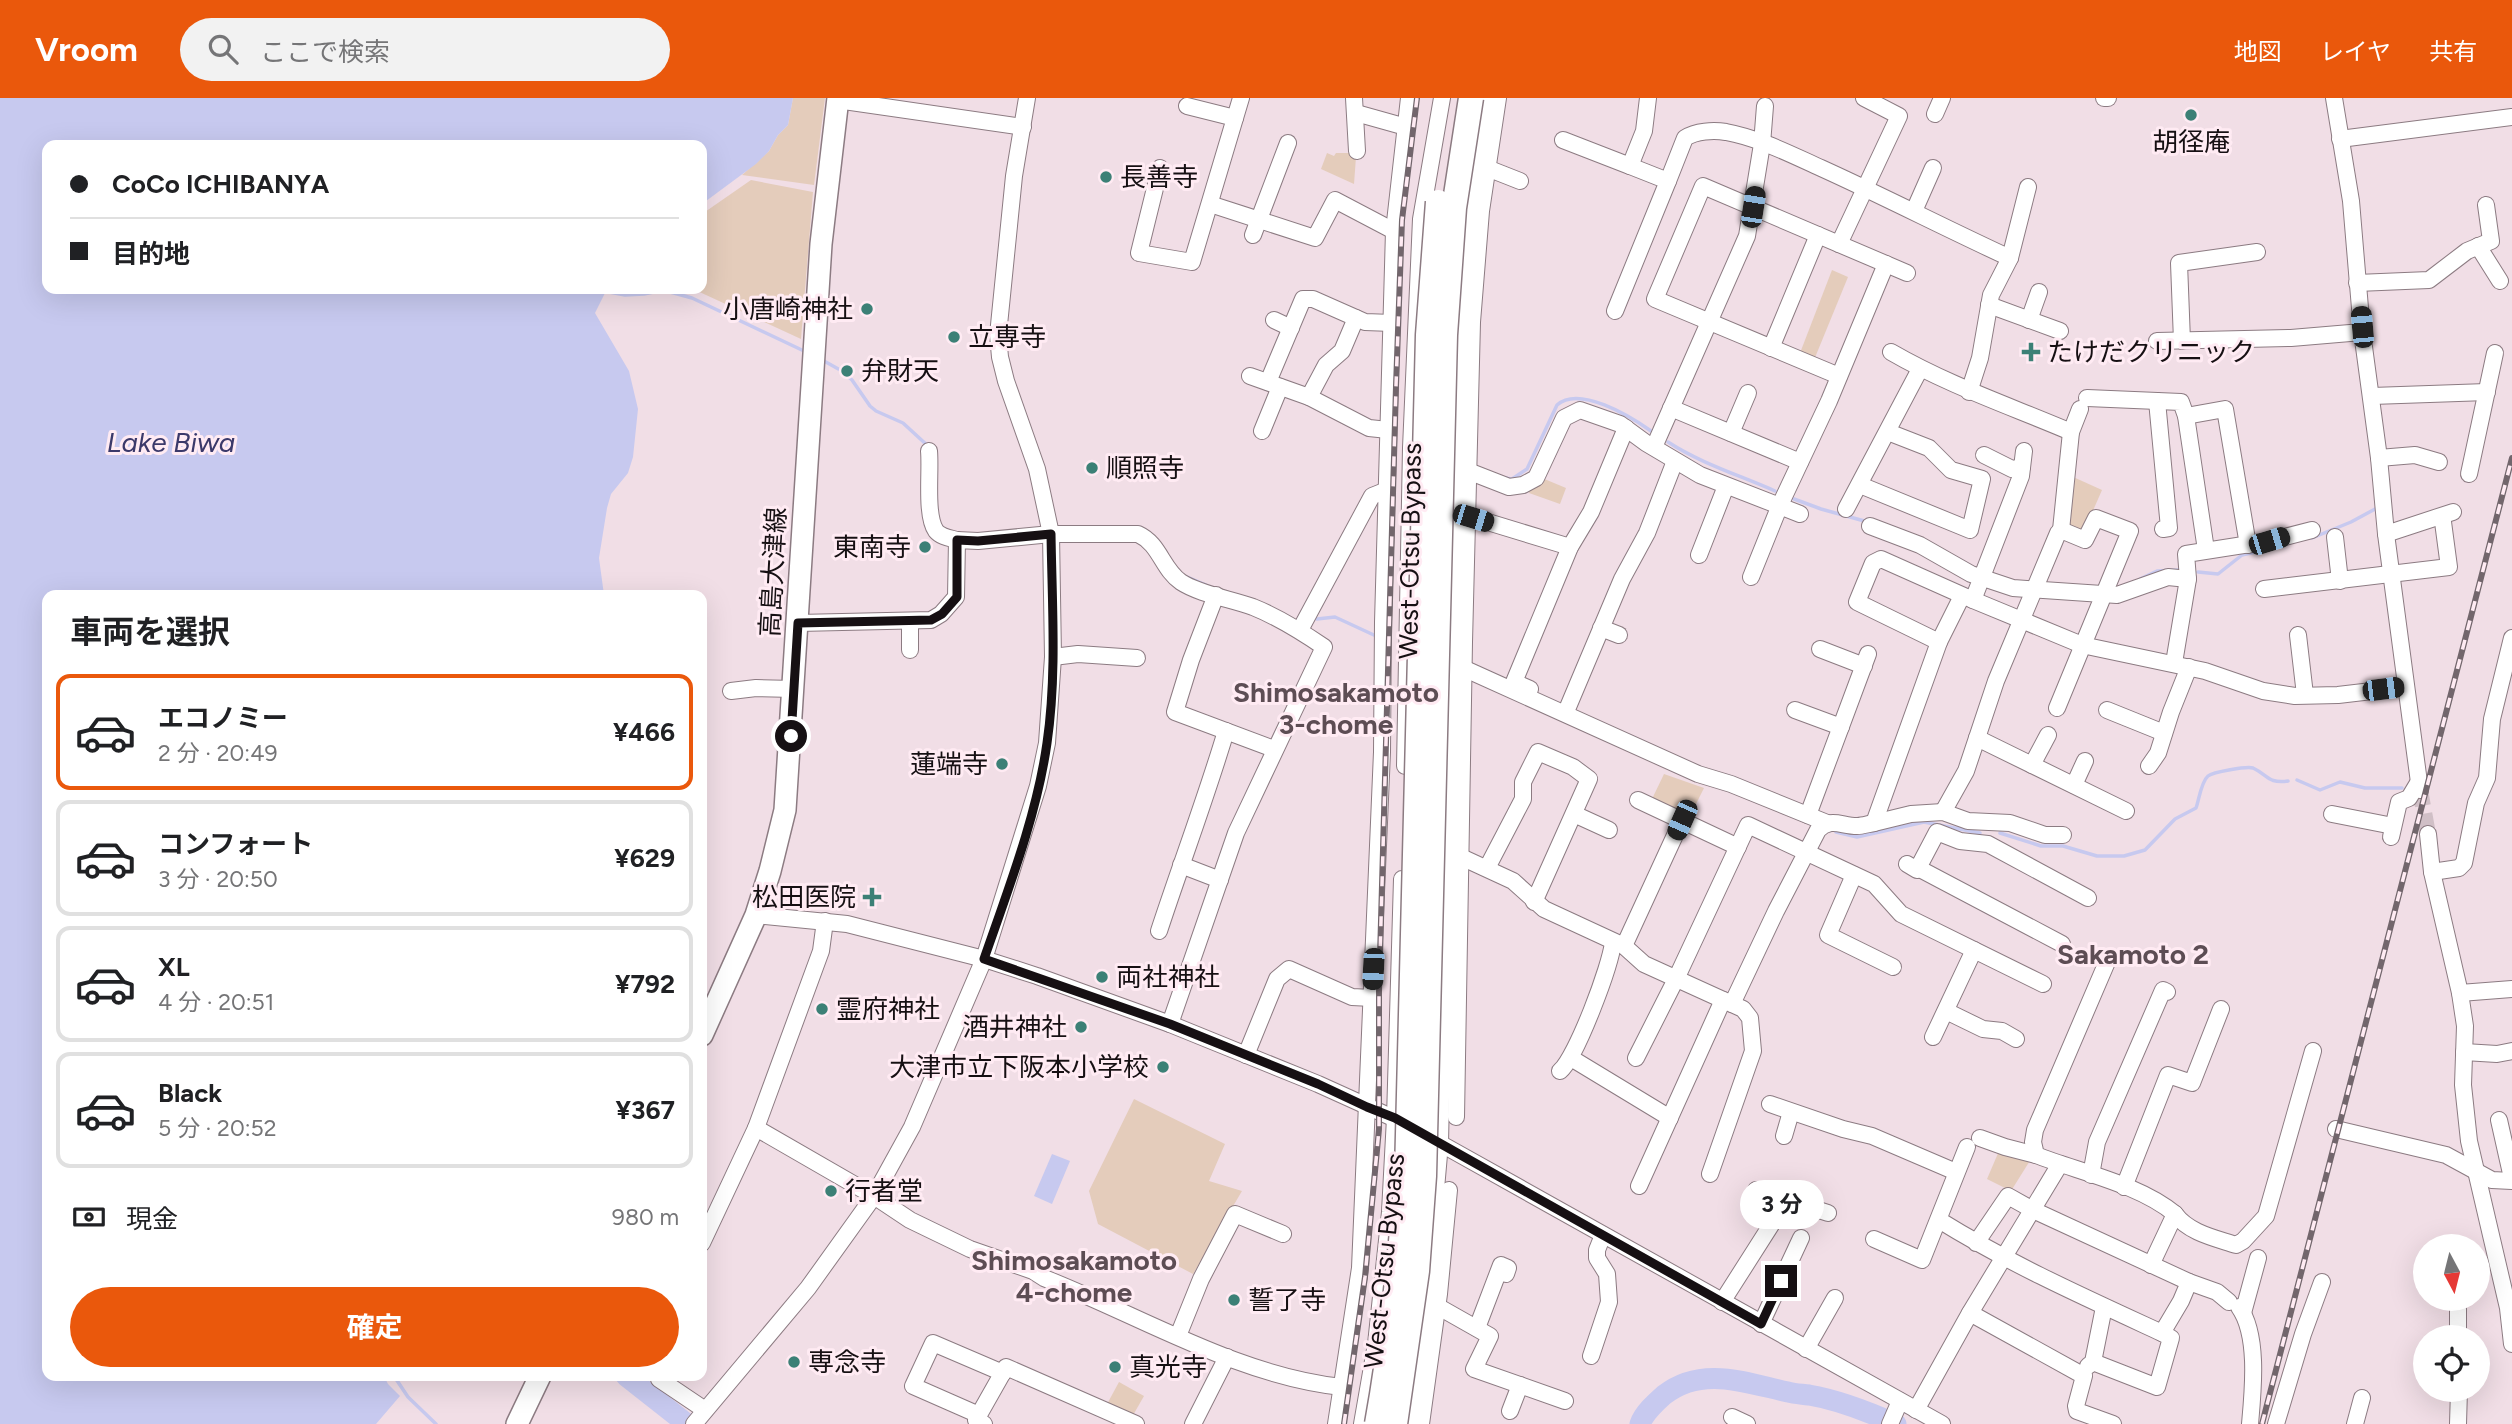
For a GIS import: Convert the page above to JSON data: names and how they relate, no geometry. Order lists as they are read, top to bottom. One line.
{"streets":{"highway":["West-Otsu Bypass"],"main road":["高島大津線"]},"districts":["Shimosakamoto 3-chome","Sakamoto 2","Shimosakamoto 4-chome"],"water":["Lake Biwa"],"places":{"other":["胡径庵","長善寺","小唐崎神社","立専寺","弁財天","順照寺","東南寺","蓮端寺","両社神社","霊府神社","酒井神社","大津市立下阪本小学校","行者堂","誓了寺","専念寺","真光寺"],"health":["たけだクリニック","松田医院"]},"north":"bottom","page":{"header":"Vroom","search":"ここで検索","nav":["地図","レイヤ","共有"],"banner":["CoCo ICHIBANYA","目的地"],"heading":"車両を選択","list":[{"name":"エコノミー","note":"2 分 · 20:49","value":"¥466"},{"name":"コンフォート","note":"3 分 · 20:50","value":"¥629"},{"name":"XL","note":"4 分 · 20:51","value":"¥792"},{"name":"Black","note":"5 分 · 20:52","value":"¥367"}],"pay":["現金","980 m"],"bubble":"3 分","buttons":"確定"}}
